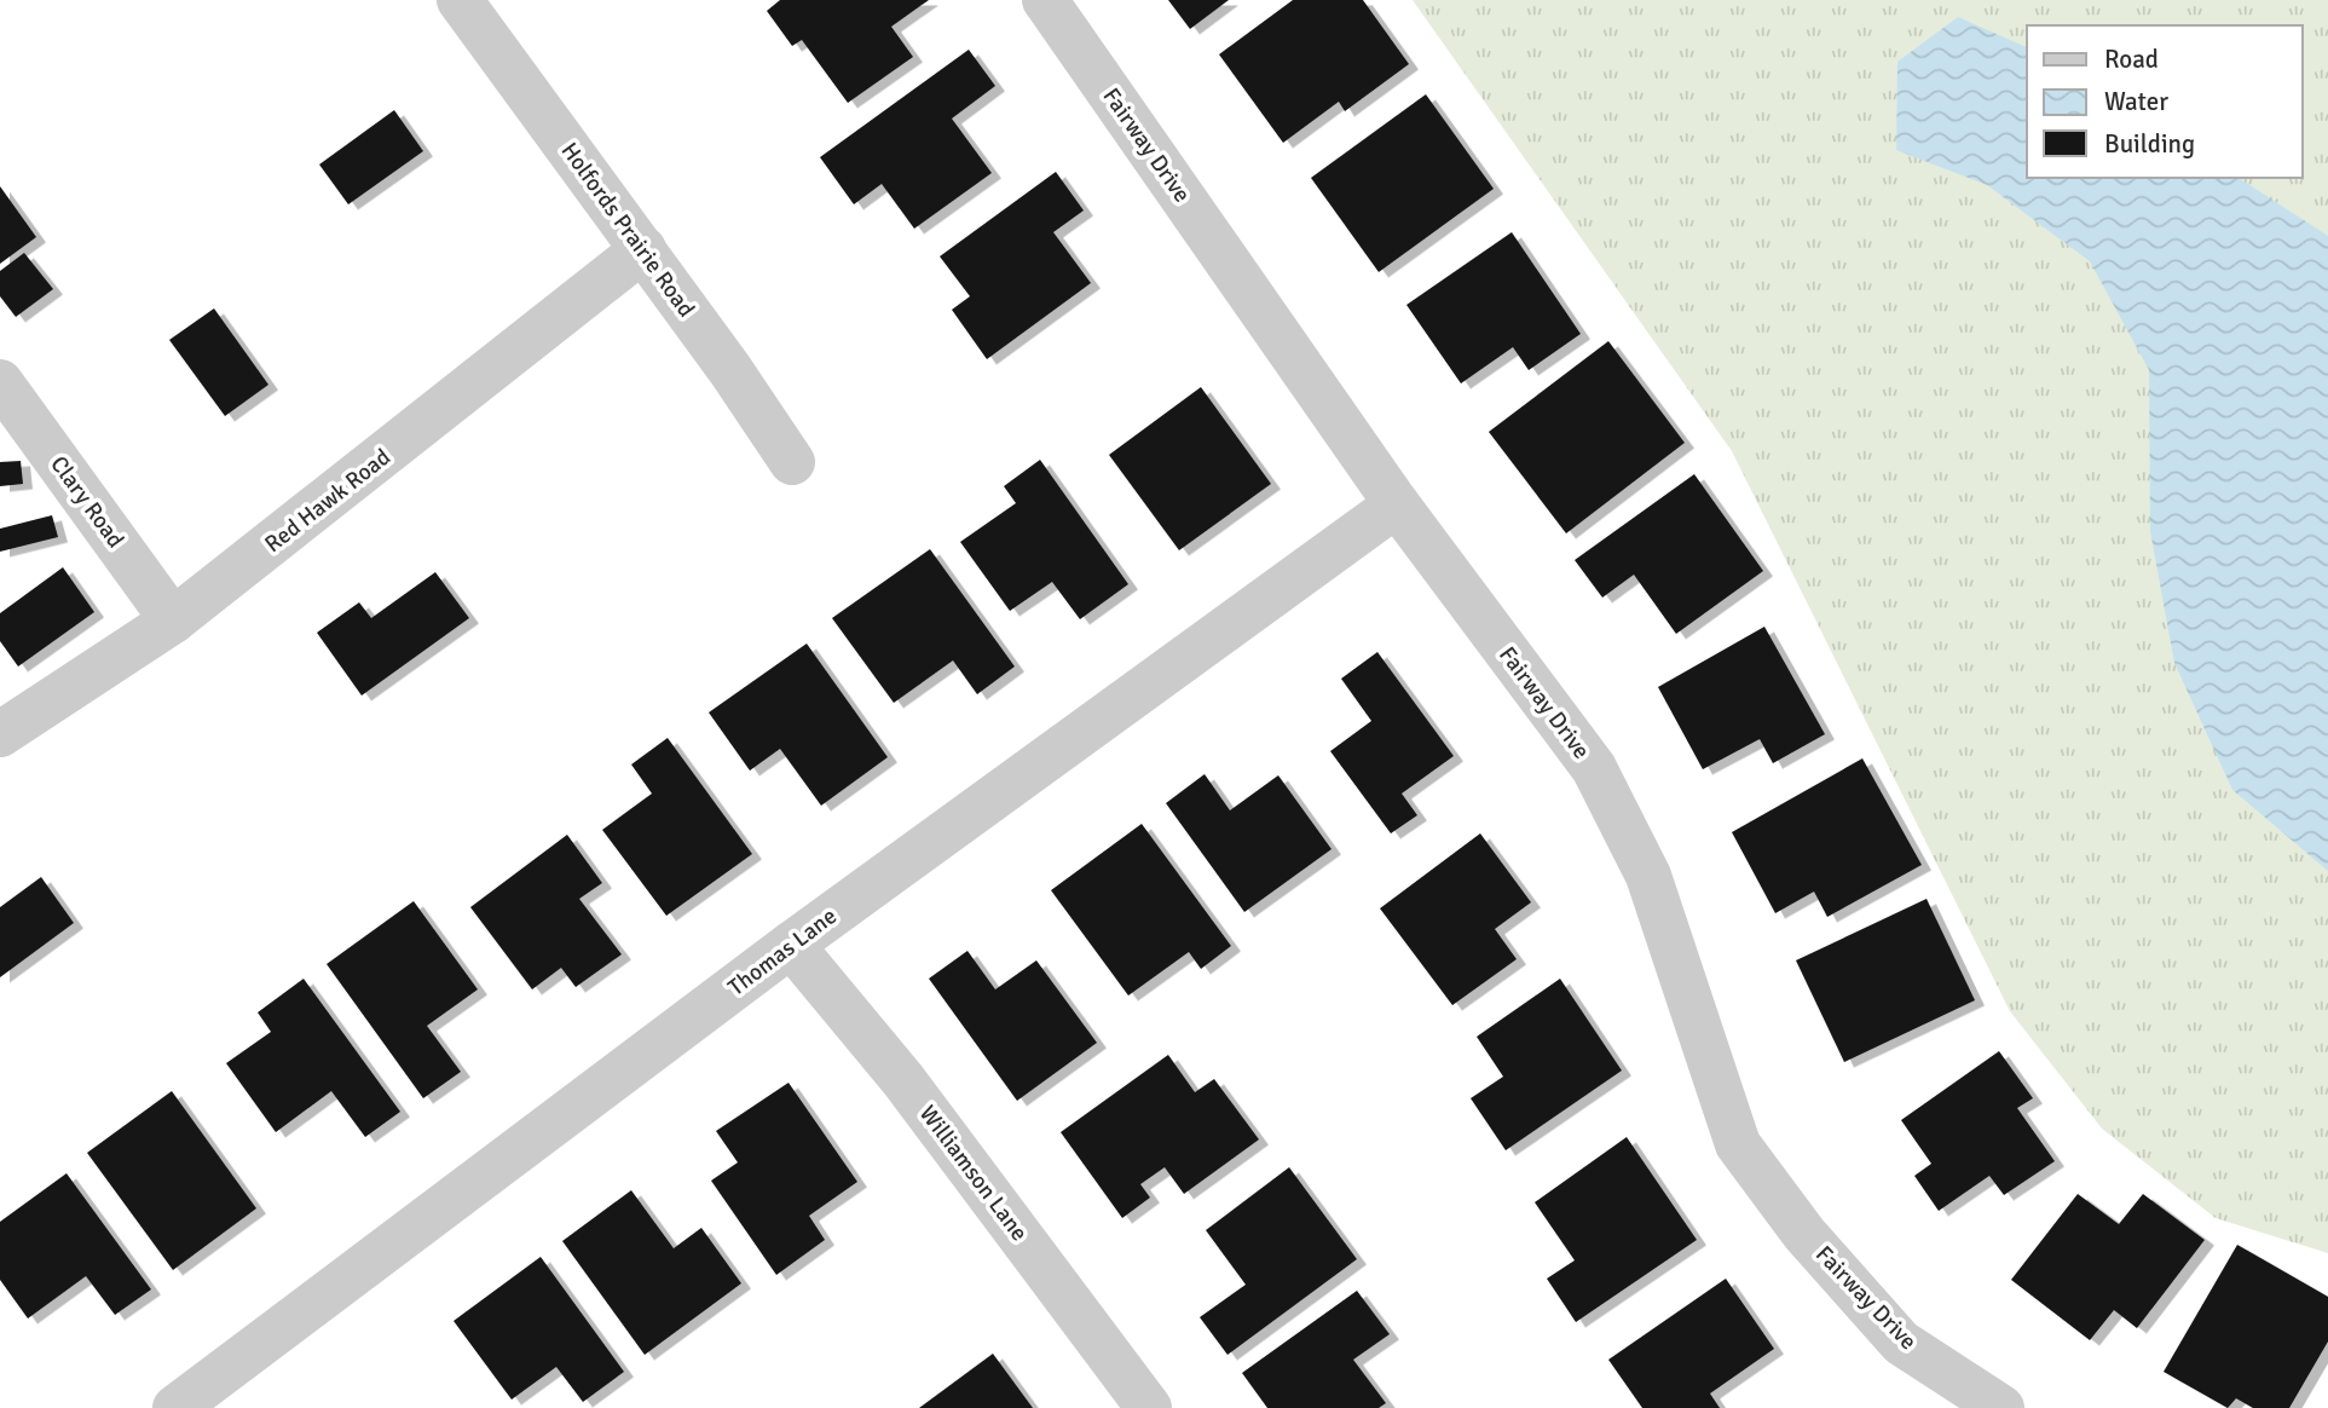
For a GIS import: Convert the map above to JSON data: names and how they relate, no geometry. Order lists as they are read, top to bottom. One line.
{"streets":{"street":["Fairway Drive","Holfords Prairie Road","Red Hawk Road","Clary Road","Thomas Lane","Williamson Lane"]},"crossings":[["Fairway Drive","Thomas Lane"],["Holfords Prairie Road","Red Hawk Road"],["Red Hawk Road","Clary Road"],["Thomas Lane","Williamson Lane"]],"legend":["Road","Water","Building"]}
